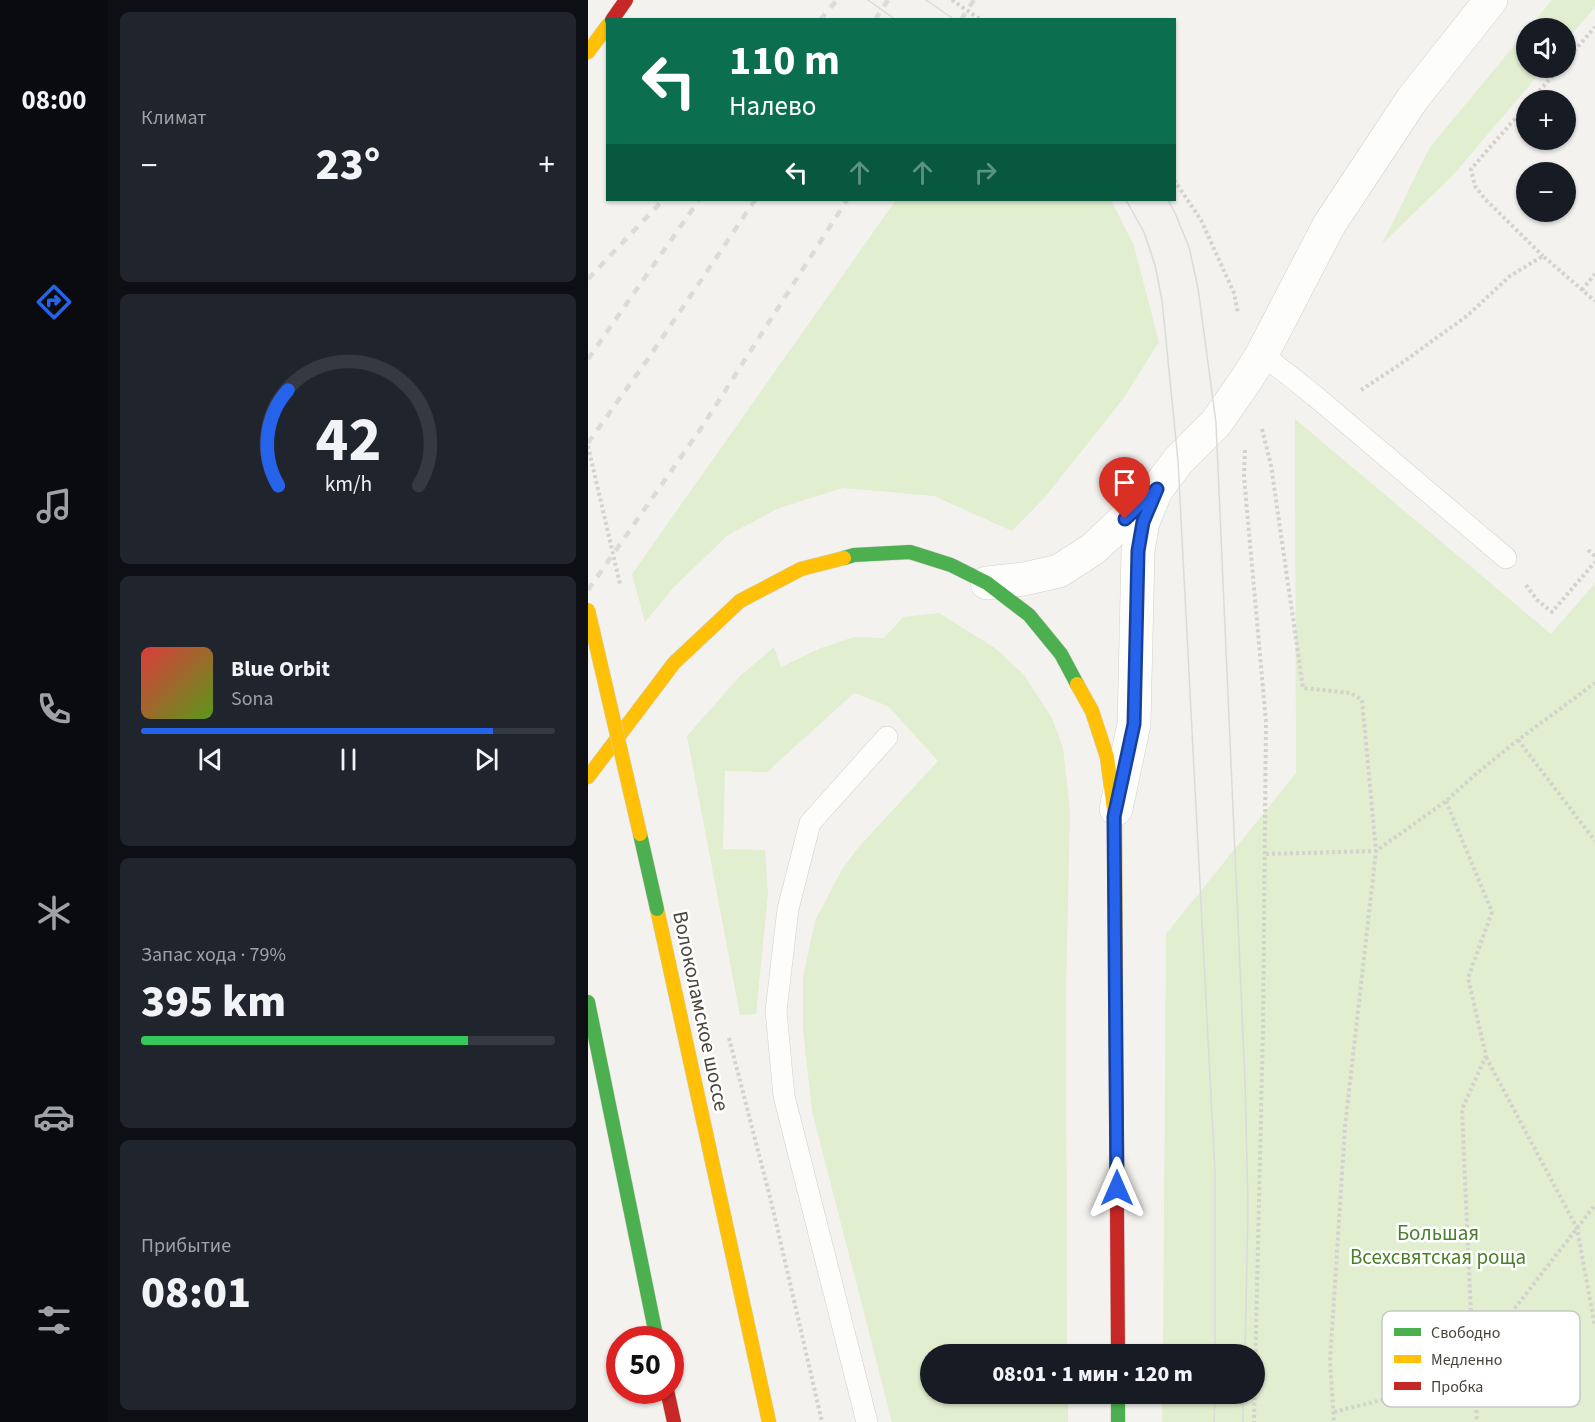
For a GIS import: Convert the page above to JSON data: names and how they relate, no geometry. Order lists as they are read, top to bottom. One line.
{"streets":{"main road":["Волоколамское шоссе"]},"parks":["Большая Всехсвятская роща"],"legend":["Свободно","Медленно","Пробка"],"page":{"tabs":"08:00","tile":["Климат",["Запас хода · 79%","395 km"],["Прибытие","08:01"]],"map_buttons":["+","−"],"turn":["110 m","Налево"],"heat":["−","23°","+"],"song":["Blue Orbit","Sona"],"limit":"50","trip":"08:01 · 1 мин · 120 m","gauge":["42","km/h"]}}
